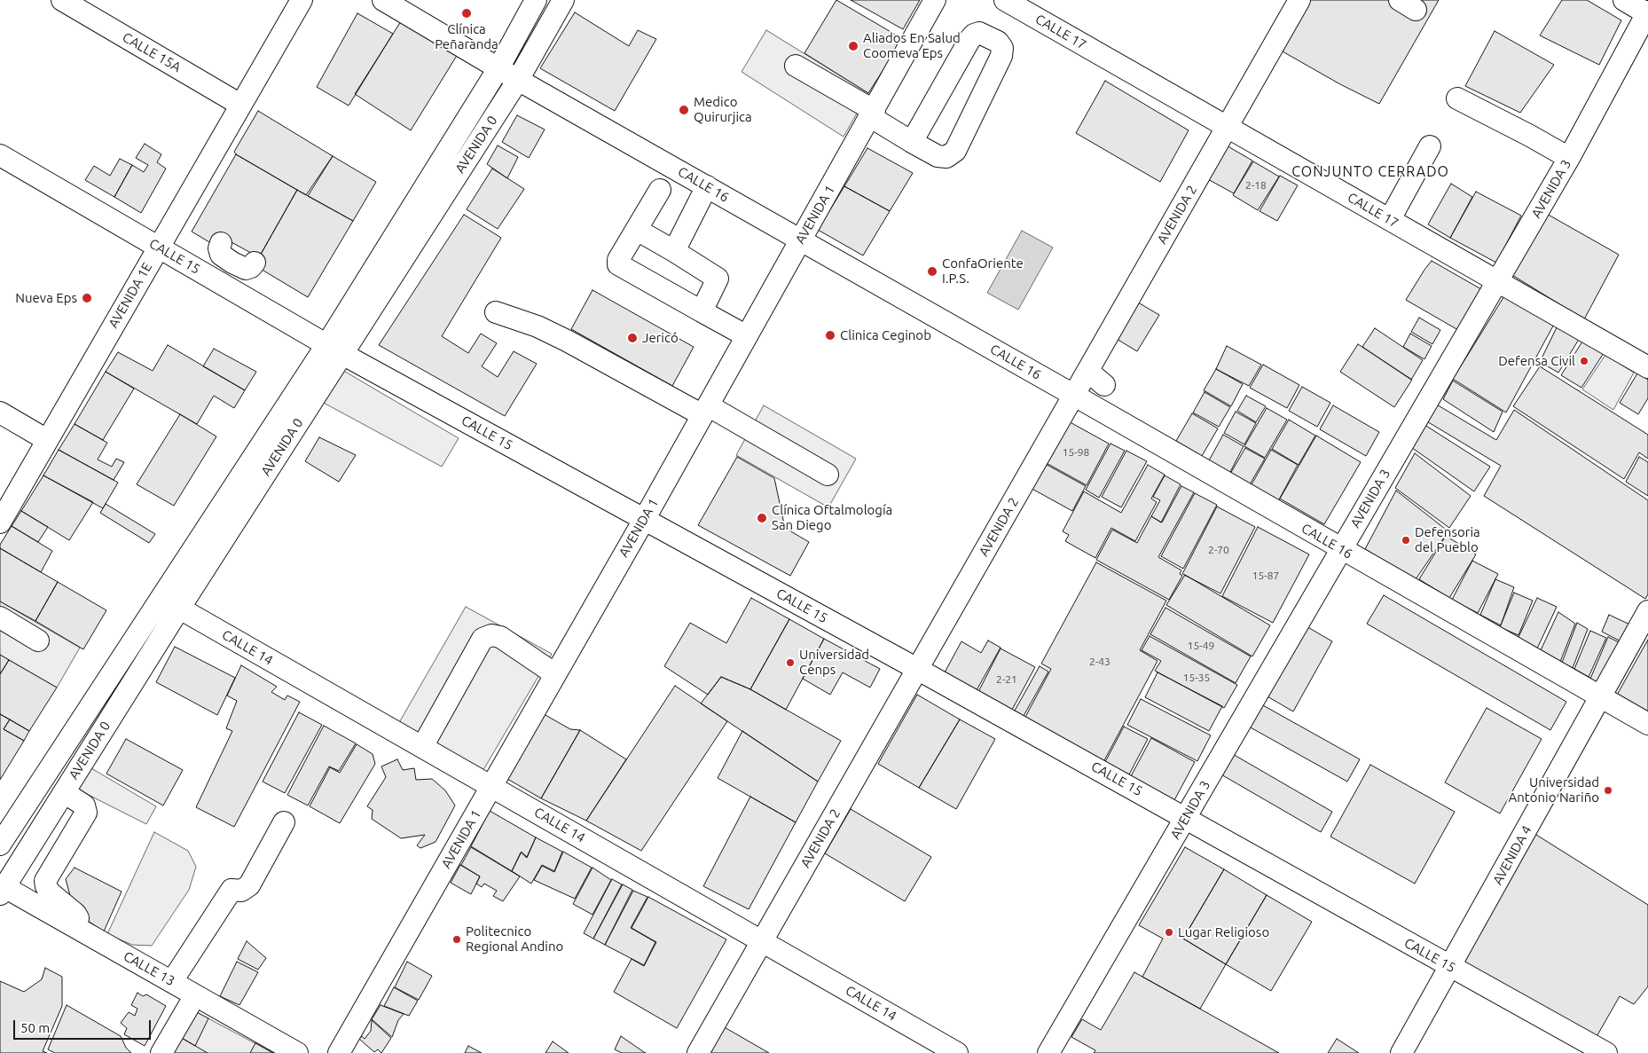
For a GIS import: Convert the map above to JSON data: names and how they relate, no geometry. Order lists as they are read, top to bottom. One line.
{"streets":{"street":["CALLE 17","CALLE 15A","AVENIDA 0","CALLE 16","AVENIDA 3","AVENIDA 1","AVENIDA 2","CALLE 15","AVENIDA 1E","CALLE 14","AVENIDA 4","CALLE 13"]},"crossings":[["CALLE 17","AVENIDA 3"],["CALLE 17","AVENIDA 2"],["CALLE 15A","AVENIDA 1E"],["AVENIDA 0","CALLE 16"],["AVENIDA 0","CALLE 15"],["AVENIDA 0","CALLE 14"],["AVENIDA 0","CALLE 13"],["CALLE 16","AVENIDA 3"],["CALLE 16","AVENIDA 1"],["CALLE 16","AVENIDA 2"],["CALLE 16","AVENIDA 4"],["AVENIDA 3","CALLE 15"],["AVENIDA 1","CALLE 15"],["AVENIDA 1","CALLE 14"],["AVENIDA 2","CALLE 15"],["AVENIDA 2","CALLE 14"],["CALLE 15","AVENIDA 1E"],["CALLE 15","AVENIDA 4"]],"districts":["CONJUNTO CERRADO"],"places":["Clínica Peñaranda","Aliados En Salud Coomeva Eps","Medico Quirurjica","ConfaOriente I.P.S.","Nueva Eps","Clinica Ceginob","Jericó","Defensa Civil","Clínica Oftalmología San Diego","Defensoria del Pueblo","Universidad Cenps","Universidad Antonio Nariño","Lugar Religioso","Politecnico Regional Andino"],"house_numbers":["2-18","15-98","2-70","15-87","15-49","2-43","15-35","2-21"],"scale_bar":"50 m"}
